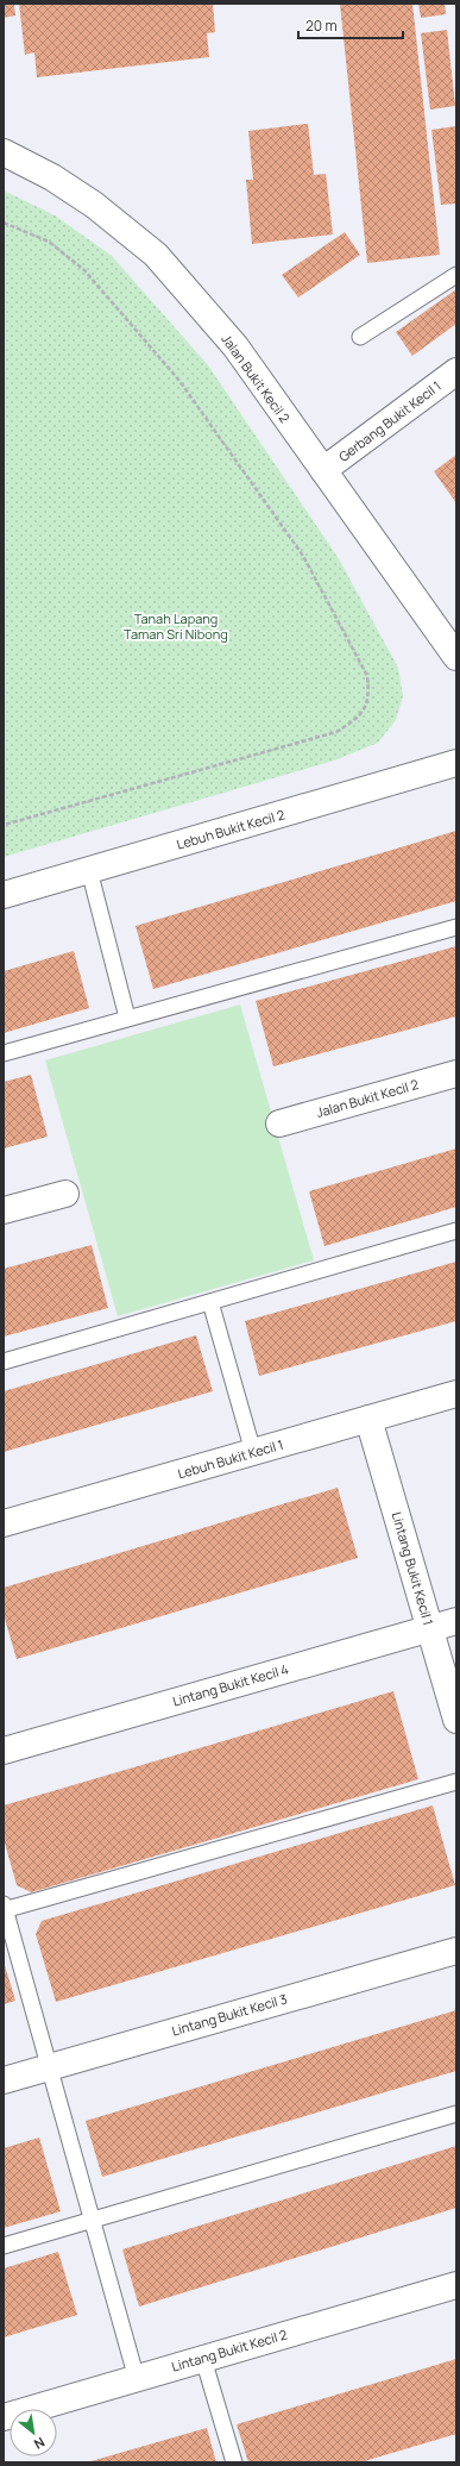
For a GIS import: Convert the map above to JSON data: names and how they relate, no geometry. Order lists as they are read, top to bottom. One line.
{"streets":{"street":["Jalan Bukit Kecil 2","Gerbang Bukit Kecil 1","Lebuh Bukit Kecil 2","Lebuh Bukit Kecil 1","Lintang Bukit Kecil 1","Lintang Bukit Kecil 4","Lintang Bukit Kecil 3","Lintang Bukit Kecil 2"]},"crossings":[["Jalan Bukit Kecil 2","Gerbang Bukit Kecil 1"],["Lebuh Bukit Kecil 1","Lintang Bukit Kecil 1"],["Lintang Bukit Kecil 1","Lintang Bukit Kecil 4"]],"parks":["Tanah Lapang Taman Sri Nibong"],"scale_bar":"20 m","north":"bottom right"}
